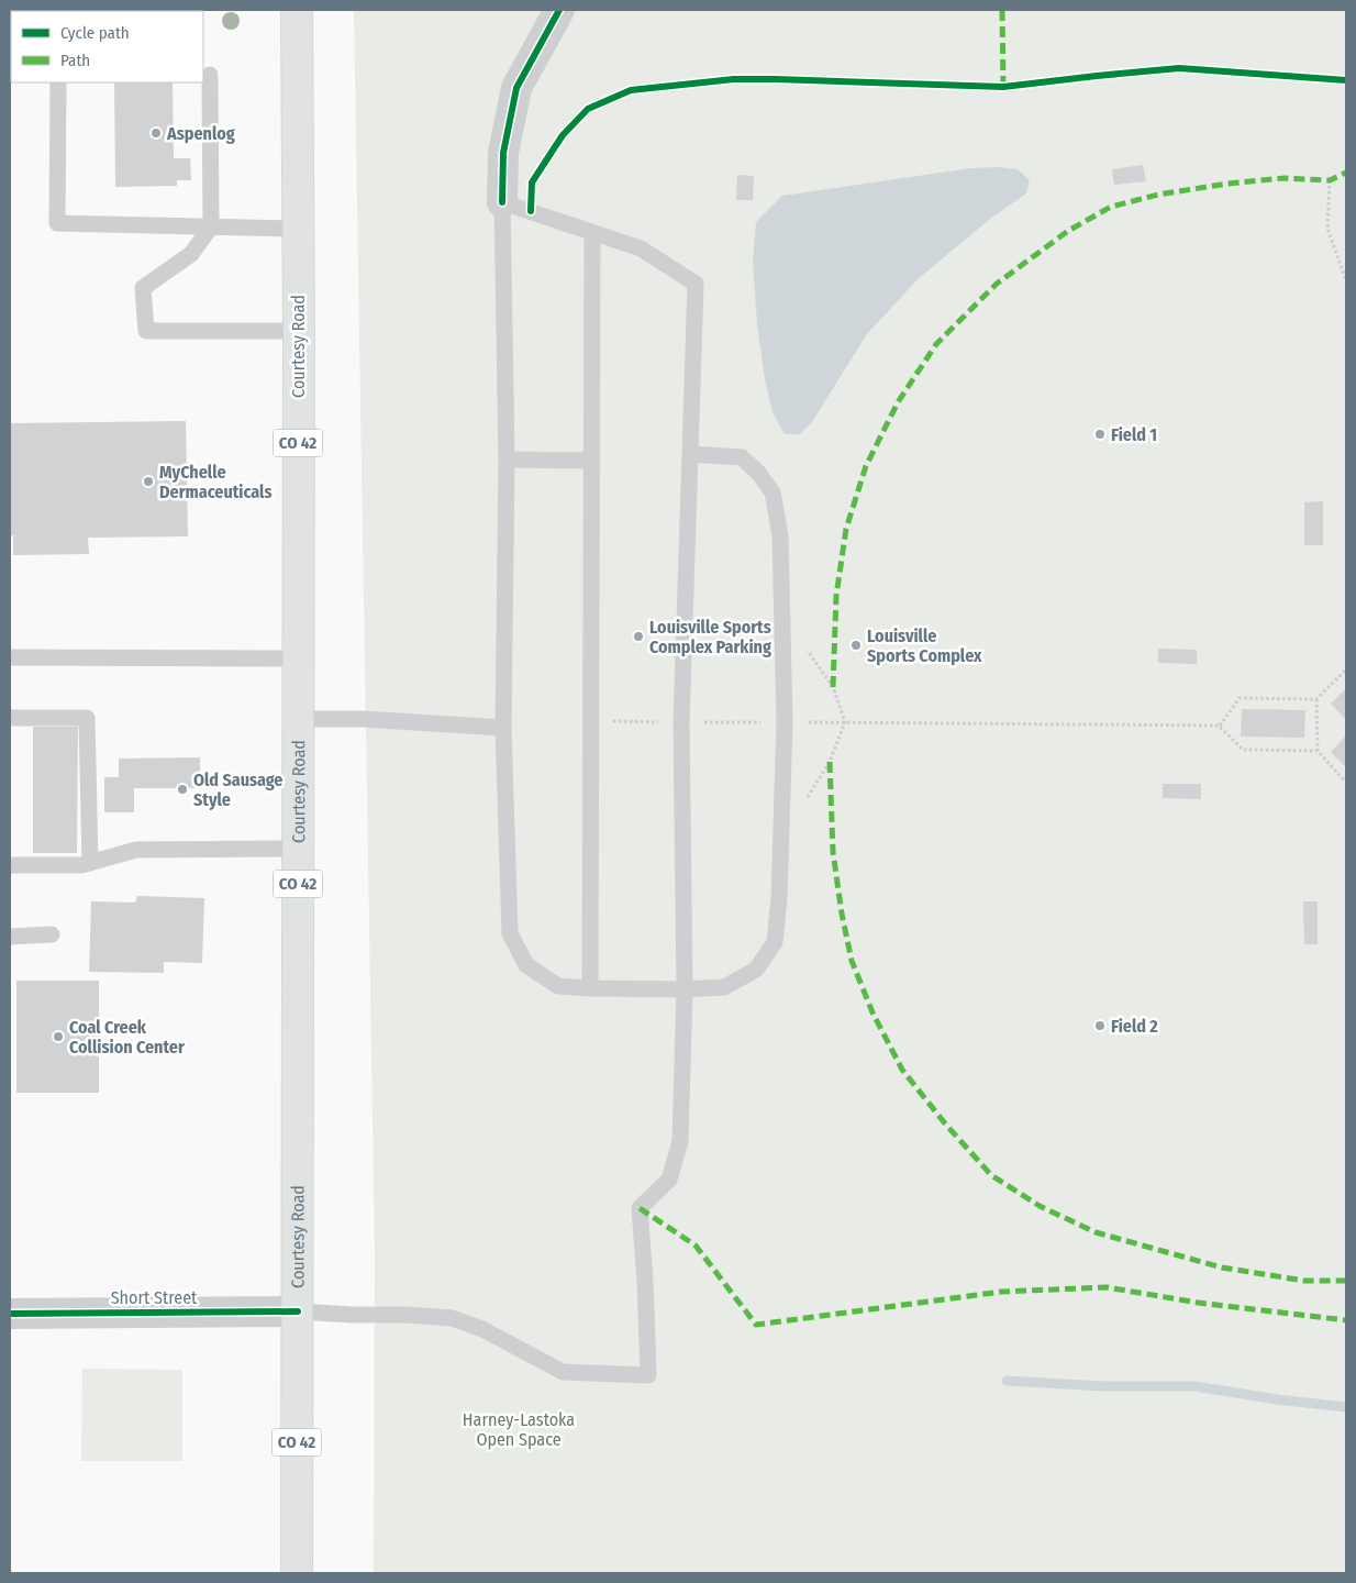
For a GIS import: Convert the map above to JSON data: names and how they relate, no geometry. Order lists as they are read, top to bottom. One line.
{"streets":{"main road":["Courtesy Road","CO 42"],"street":["Short Street"]},"crossings":[["Courtesy Road","Short Street"]],"parks":["Harney-Lastoka Open Space"],"places":["Aspenlog","Field 1","MyChelle Dermaceuticals","Louisville Sports Complex Parking","Louisville Sports Complex","Old Sausage Style","Field 2","Coal Creek Collision Center"],"legend":["Cycle path","Path"]}
